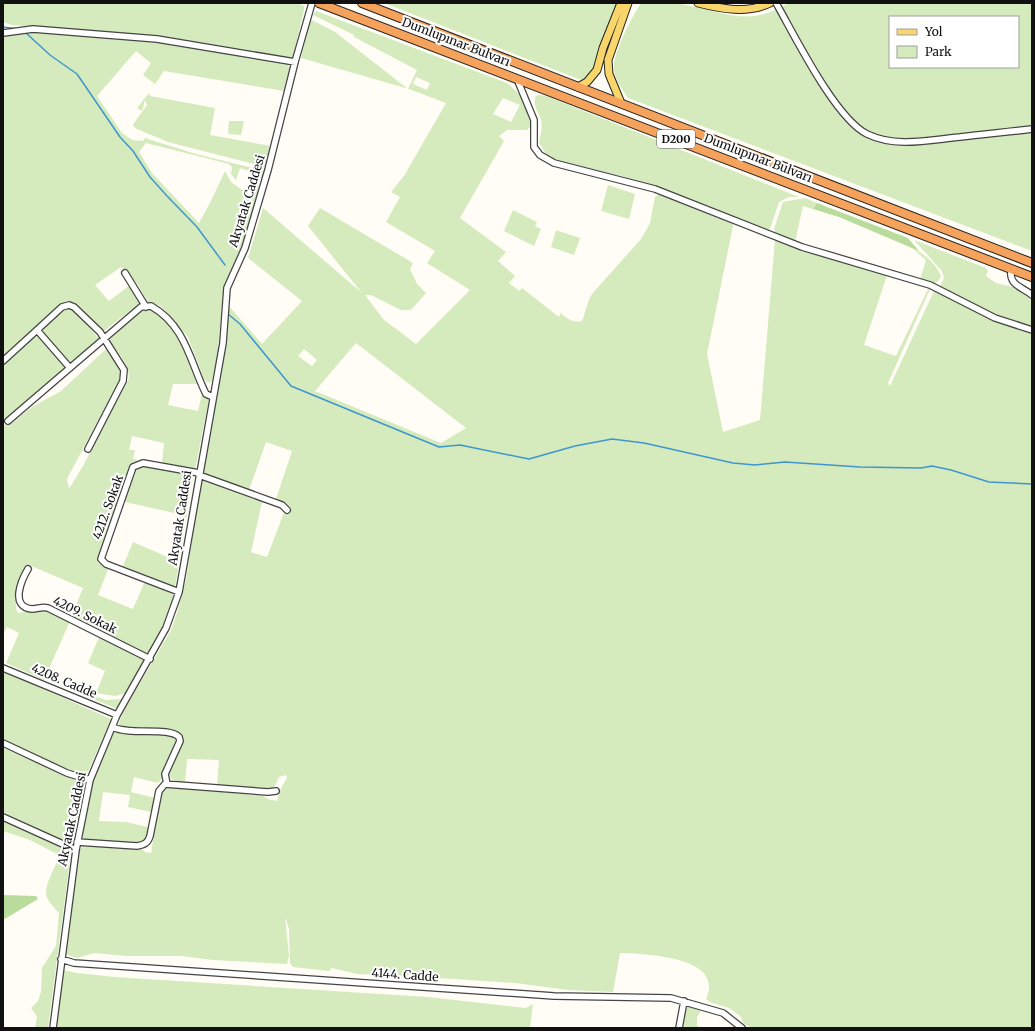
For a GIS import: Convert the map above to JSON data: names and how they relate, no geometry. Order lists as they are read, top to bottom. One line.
{"streets":{"highway":["Dumlupınar Bulvarı","D200"],"street":["Akyatak Caddesi","4212. Sokak","4209. Sokak","4208. Cadde","4144. Cadde"]},"crossings":[["Akyatak Caddesi","4212. Sokak"],["Akyatak Caddesi","4209. Sokak"],["Akyatak Caddesi","4208. Cadde"],["Akyatak Caddesi","4144. Cadde"]],"legend":["Yol","Park"]}
